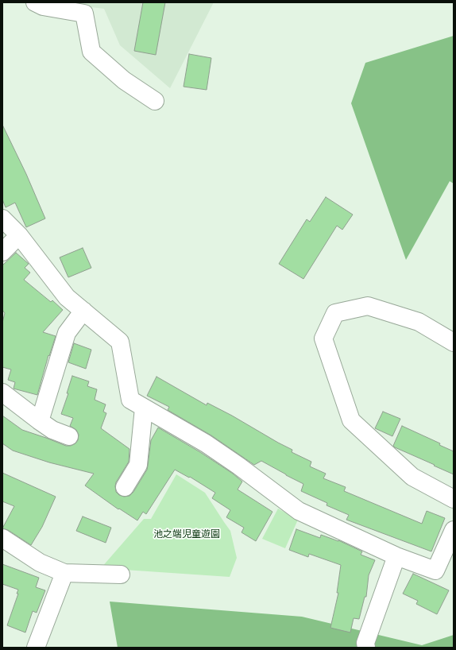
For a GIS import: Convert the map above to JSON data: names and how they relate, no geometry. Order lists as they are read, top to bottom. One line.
{"parks":["池之端児童遊園"]}
